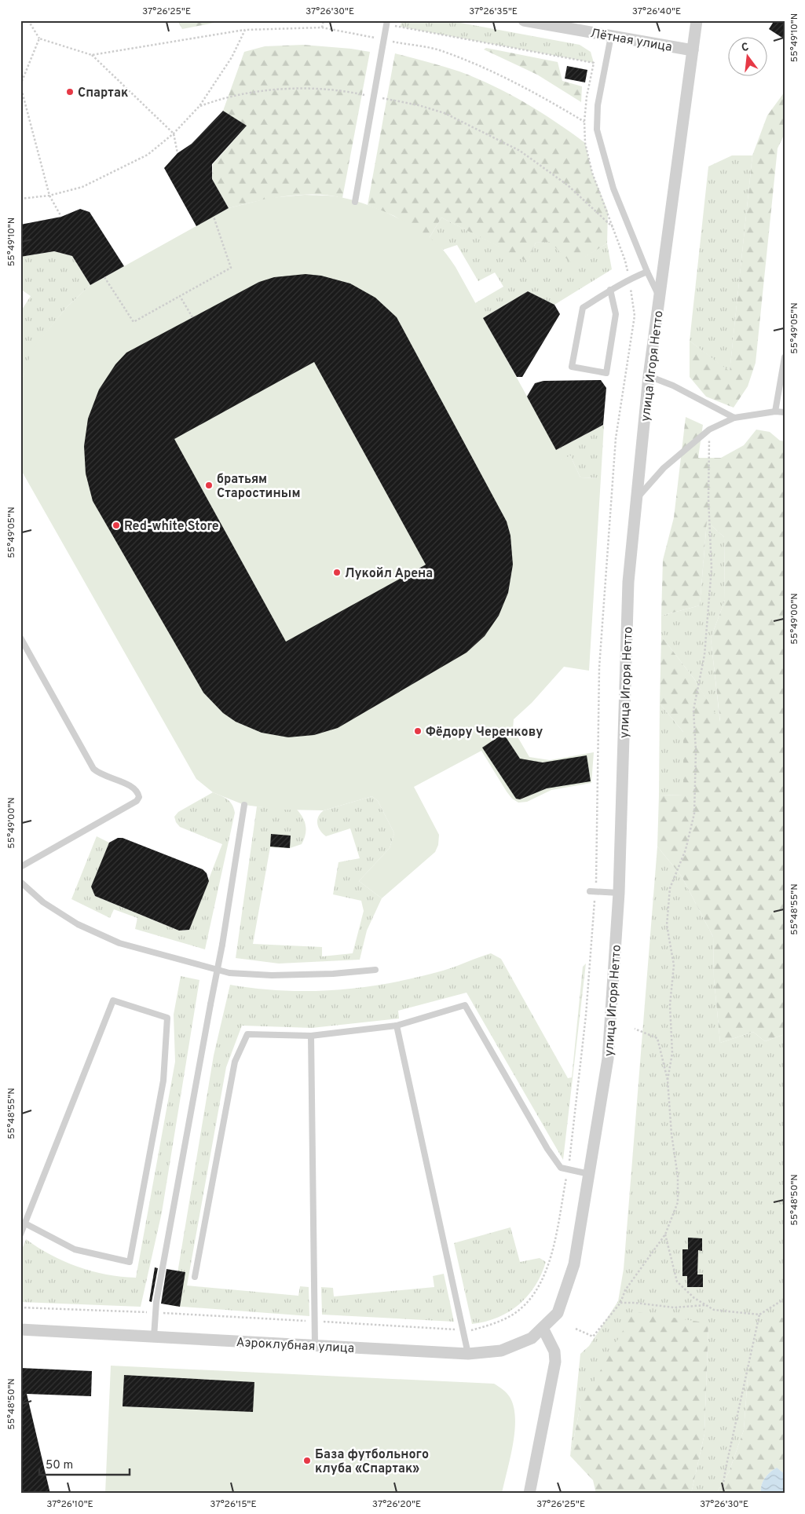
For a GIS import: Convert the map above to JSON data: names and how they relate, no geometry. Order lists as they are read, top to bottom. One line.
{"streets":{"street":["Лётная улица","улица Игоря Нетто","Аэроклубная улица"]},"crossings":[["Лётная улица","улица Игоря Нетто"],["улица Игоря Нетто","Аэроклубная улица"]],"places":["Спартак","братьям Старостиным","Red-white Store","Лукойл Арена","Фёдору Черенкову","База футбольного клуба «Спартак»"],"scale_bar":"50 m","north":"top","coordinates":["37°26'25\"E","37°26'30\"E","37°26'35\"E","37°26'40\"E","55°49'10\"N","55°49'05\"N","55°49'00\"N","55°48'55\"N","55°48'50\"N","37°26'10\"E","37°26'15\"E","37°26'20\"E"]}
